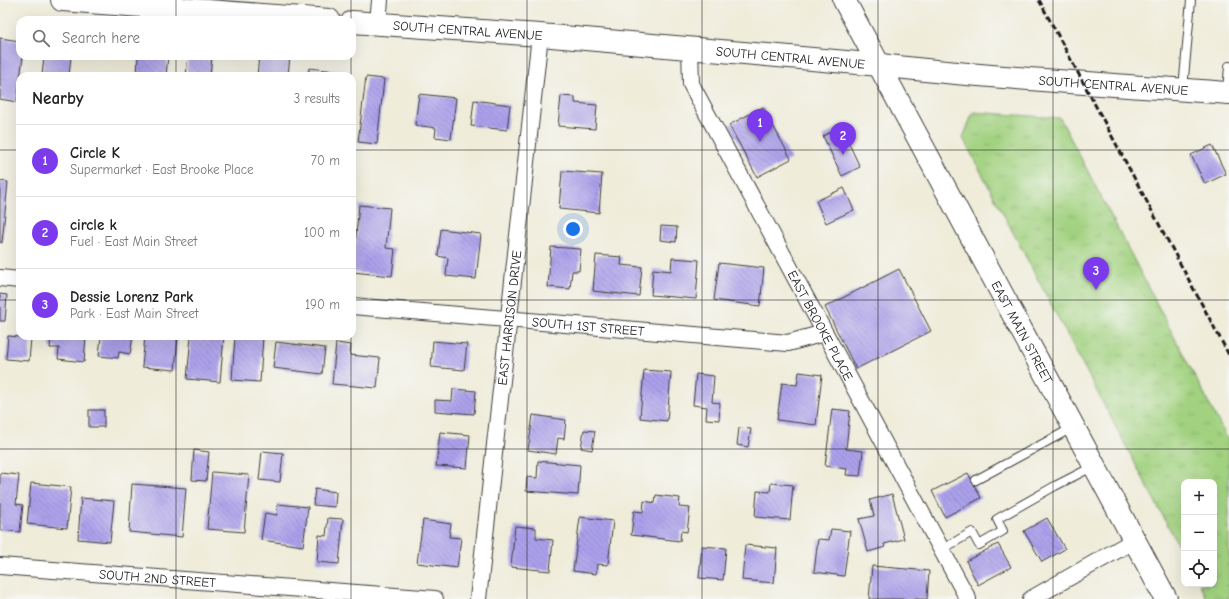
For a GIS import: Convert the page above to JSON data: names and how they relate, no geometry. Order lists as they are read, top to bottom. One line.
{"streets":{"street":["SOUTH CENTRAL AVENUE","EAST HARRISON DRIVE","SOUTH 1ST STREET","EAST BROOKE PLACE","EAST MAIN STREET","SOUTH 2ND STREET"]},"crossings":[["SOUTH CENTRAL AVENUE","EAST HARRISON DRIVE"],["SOUTH CENTRAL AVENUE","EAST BROOKE PLACE"],["SOUTH CENTRAL AVENUE","EAST MAIN STREET"],["EAST HARRISON DRIVE","SOUTH 1ST STREET"],["SOUTH 1ST STREET","EAST BROOKE PLACE"]],"page":{"search":"Search here","heading":["Nearby","3 results"],"pins":["1","2","3"],"list":[{"mark":"1","name":"Circle K","note":"Supermarket · East Brooke Place","value":"70 m"},{"mark":"2","name":"circle k","note":"Fuel · East Main Street","value":"100 m"},{"mark":"3","name":"Dessie Lorenz Park","note":"Park · East Main Street","value":"190 m"}],"map_buttons":["+","−"]}}
